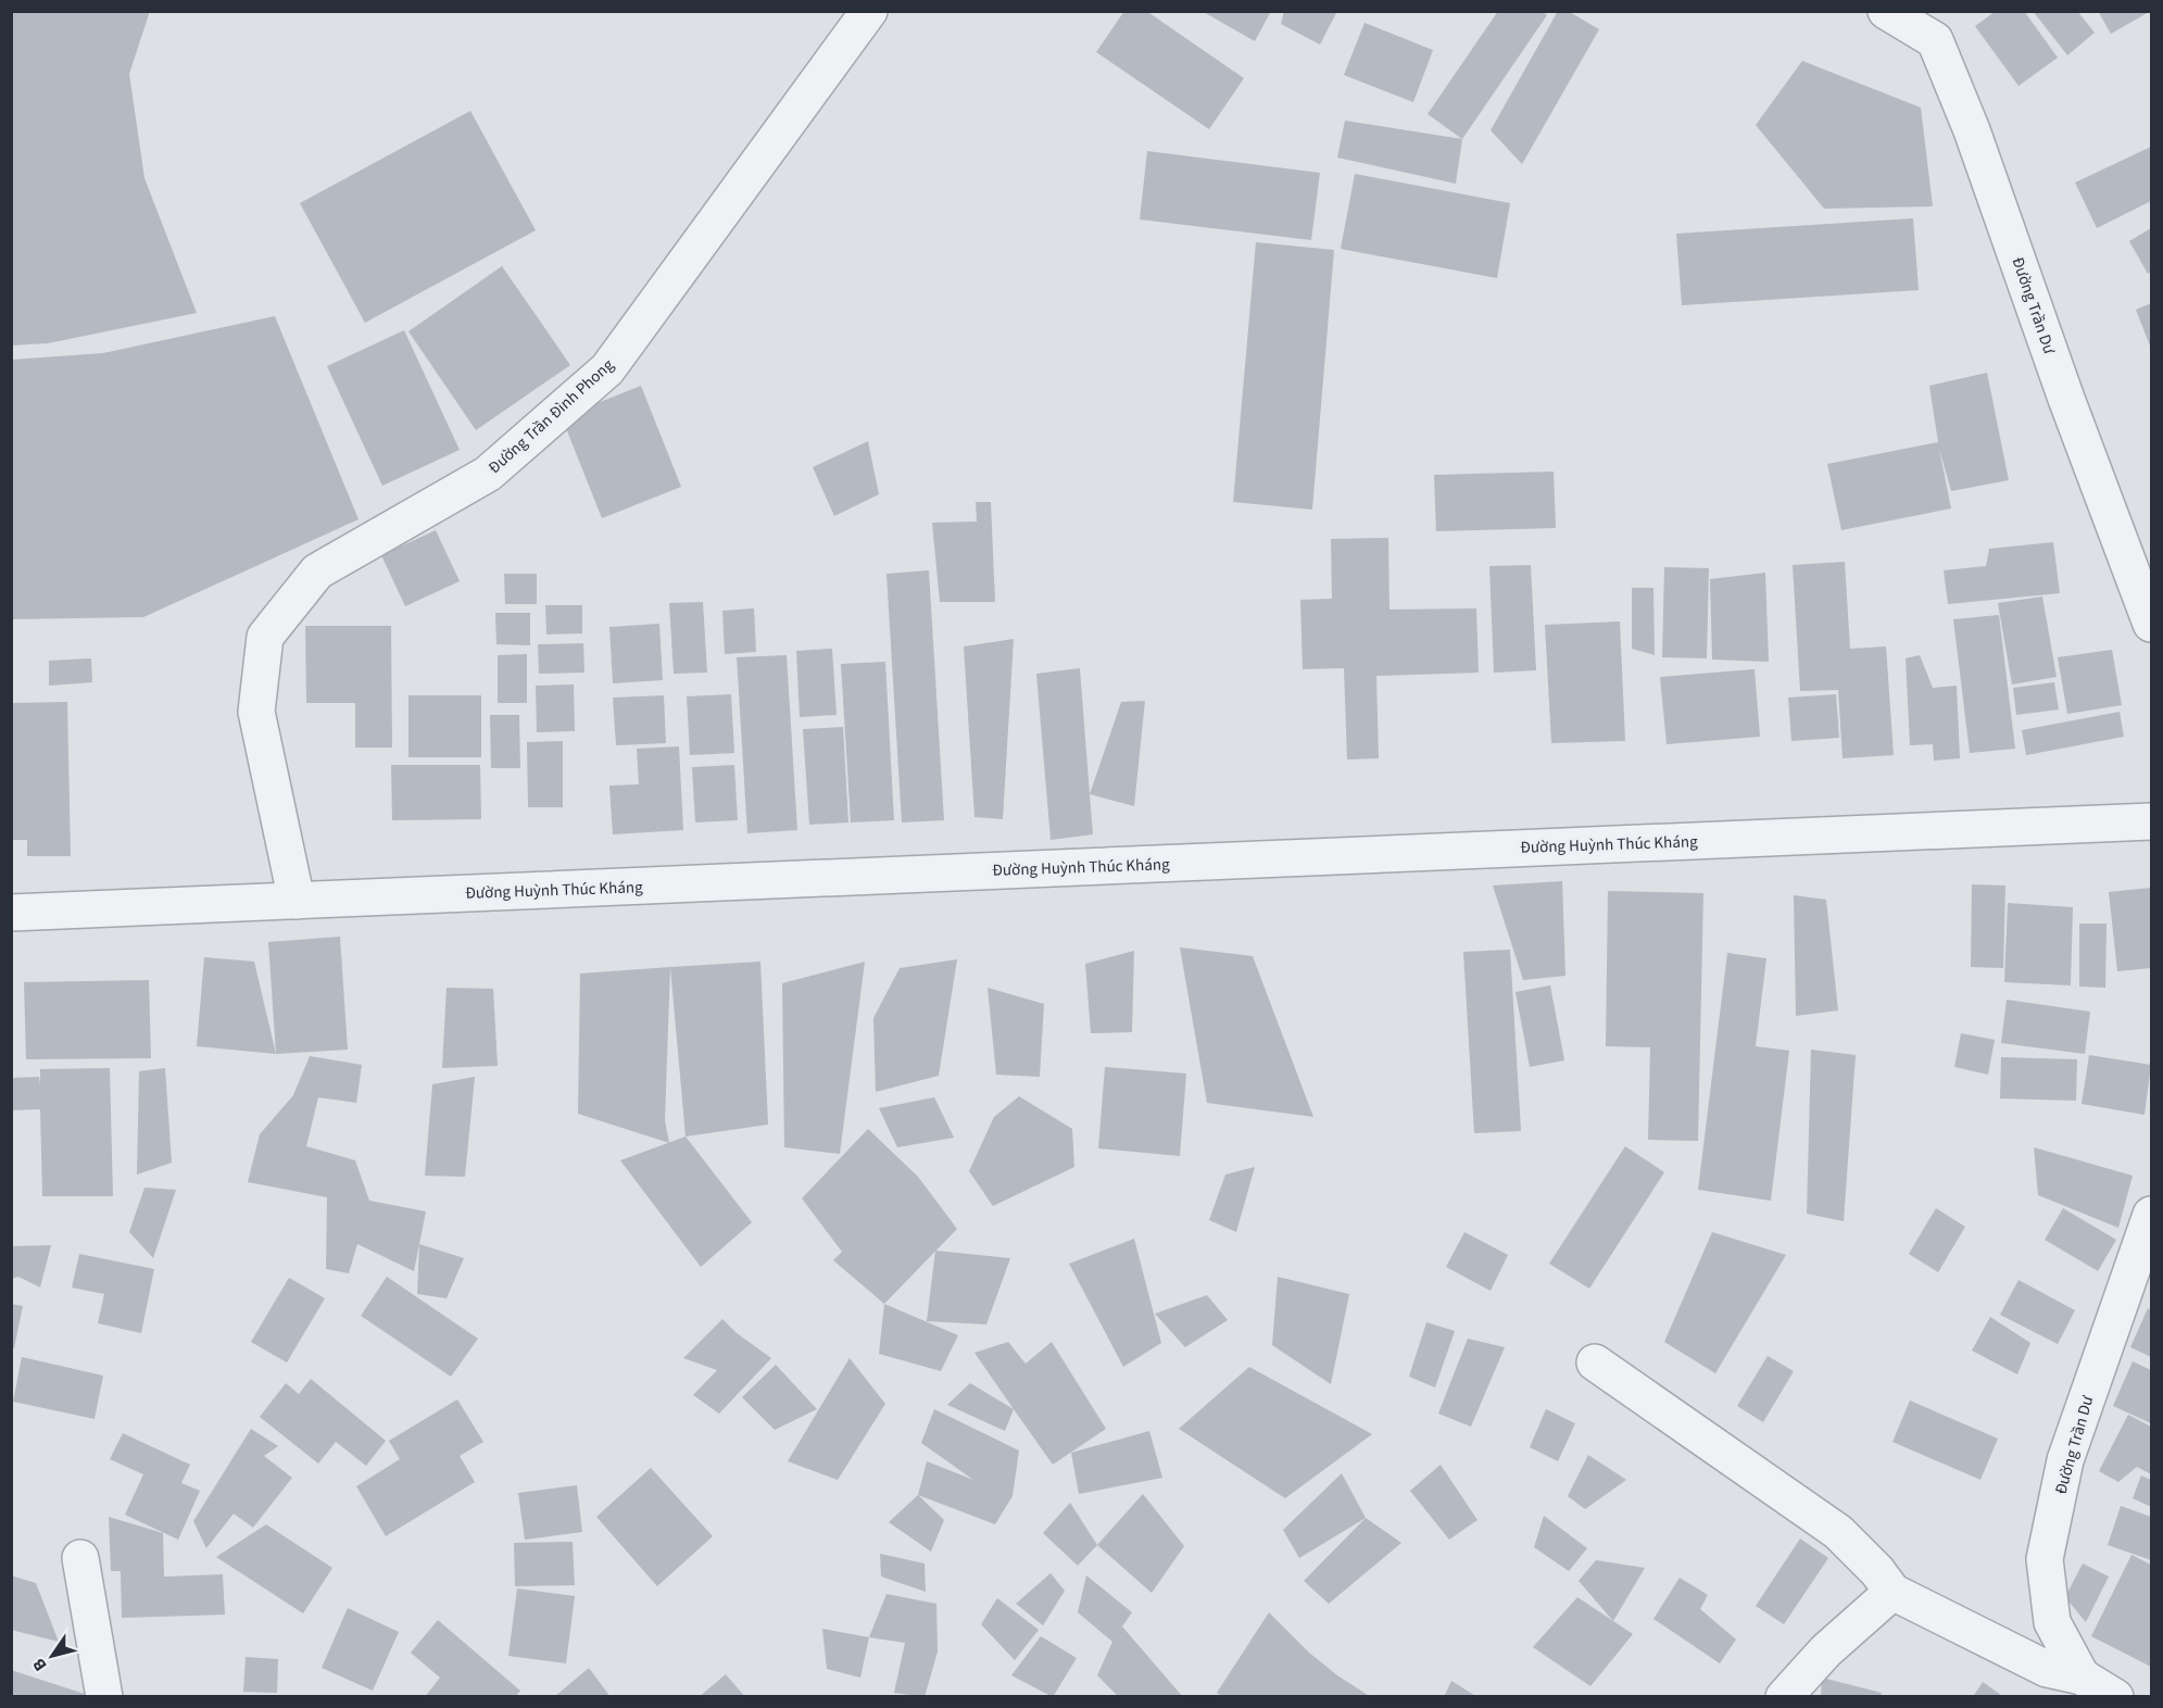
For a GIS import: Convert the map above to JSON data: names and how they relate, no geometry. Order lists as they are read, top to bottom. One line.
{"streets":{"street":["Đường Trần Dư","Đường Trần Đình Phong","Đường Huỳnh Thúc Kháng"]},"crossings":[["Đường Trần Đình Phong","Đường Huỳnh Thúc Kháng"]],"north":"bottom left"}
